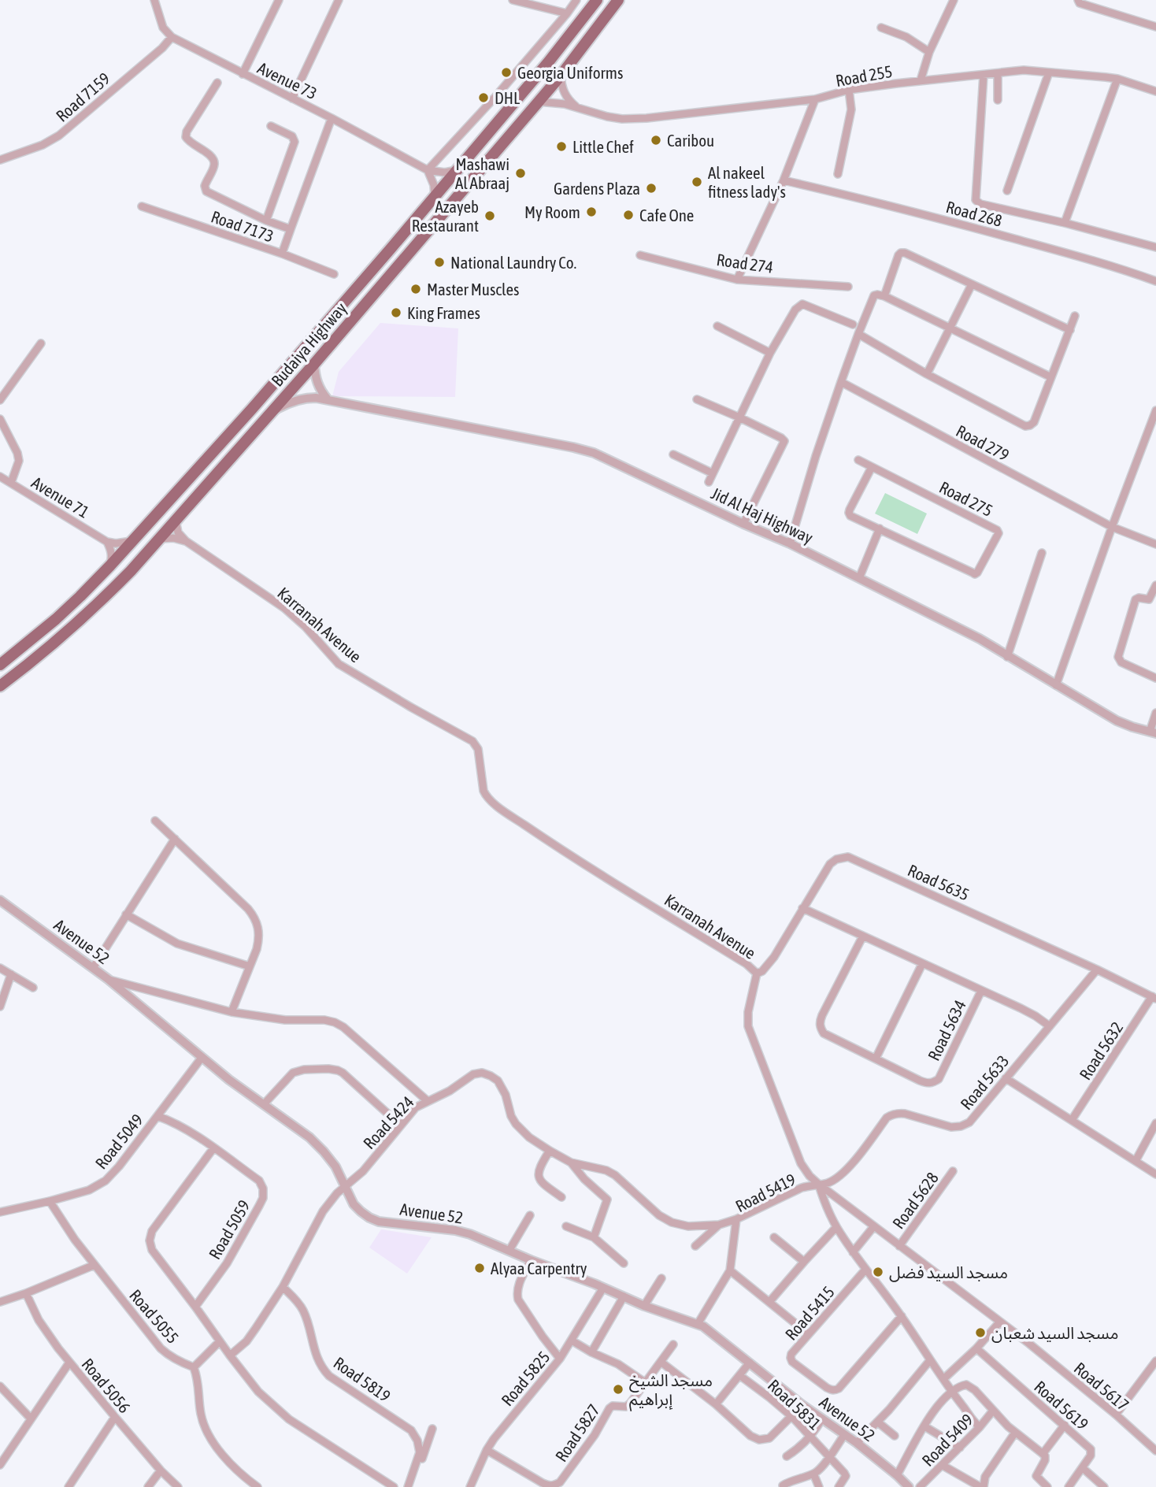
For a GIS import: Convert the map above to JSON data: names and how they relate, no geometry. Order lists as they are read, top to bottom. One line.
{"streets":{"main road":["Budaiya Highway"],"street":["Road 255","Avenue 73","Road 7159","Road 268","Road 7173","Road 274","Road 279","Avenue 71","Road 275","Jid Al Haj Highway","Karranah Avenue","Road 5635","Avenue 52","Road 5634","Road 5632","Road 5633","Road 5424","Road 5049","Road 5419","Road 5628","Road 5059","Road 5415","Road 5055","Road 5825","Road 5819","Road 5056","Road 5617","Road 5831","Road 5619","Road 5827","Road 5409"]},"crossings":[["Road 255","Budaiya Highway"],["Avenue 73","Road 7159"],["Avenue 73","Budaiya Highway"],["Budaiya Highway","Jid Al Haj Highway"],["Budaiya Highway","Karranah Avenue"],["Karranah Avenue","Road 5635"],["Karranah Avenue","Road 5633"],["Karranah Avenue","Road 5419"],["Karranah Avenue","Road 5415"],["Karranah Avenue","Road 5617"],["Karranah Avenue","Road 5409"],["Road 5635","Road 5634"],["Road 5635","Road 5632"],["Road 5635","Road 5633"],["Avenue 52","Road 5424"],["Avenue 52","Road 5049"],["Avenue 52","Road 5419"],["Avenue 52","Road 5825"],["Road 5634","Road 5633"],["Road 5633","Road 5419"],["Road 5633","Road 5617"],["Road 5049","Road 5059"],["Road 5049","Road 5055"],["Road 5419","Road 5617"],["Road 5628","Road 5617"],["Road 5825","Road 5827"]],"places":["Georgia Uniforms","DHL","Caribou","Little Chef","Mashawi Al Abraaj","Al nakeel fitness lady's","Gardens Plaza","My Room","Cafe One","Azayeb Restaurant","National Laundry Co.","Master Muscles","King Frames","Alyaa Carpentry","مسجد السيد فضل","مسجد السيد شعبان","مسجد الشيخ إبراهيم"]}
